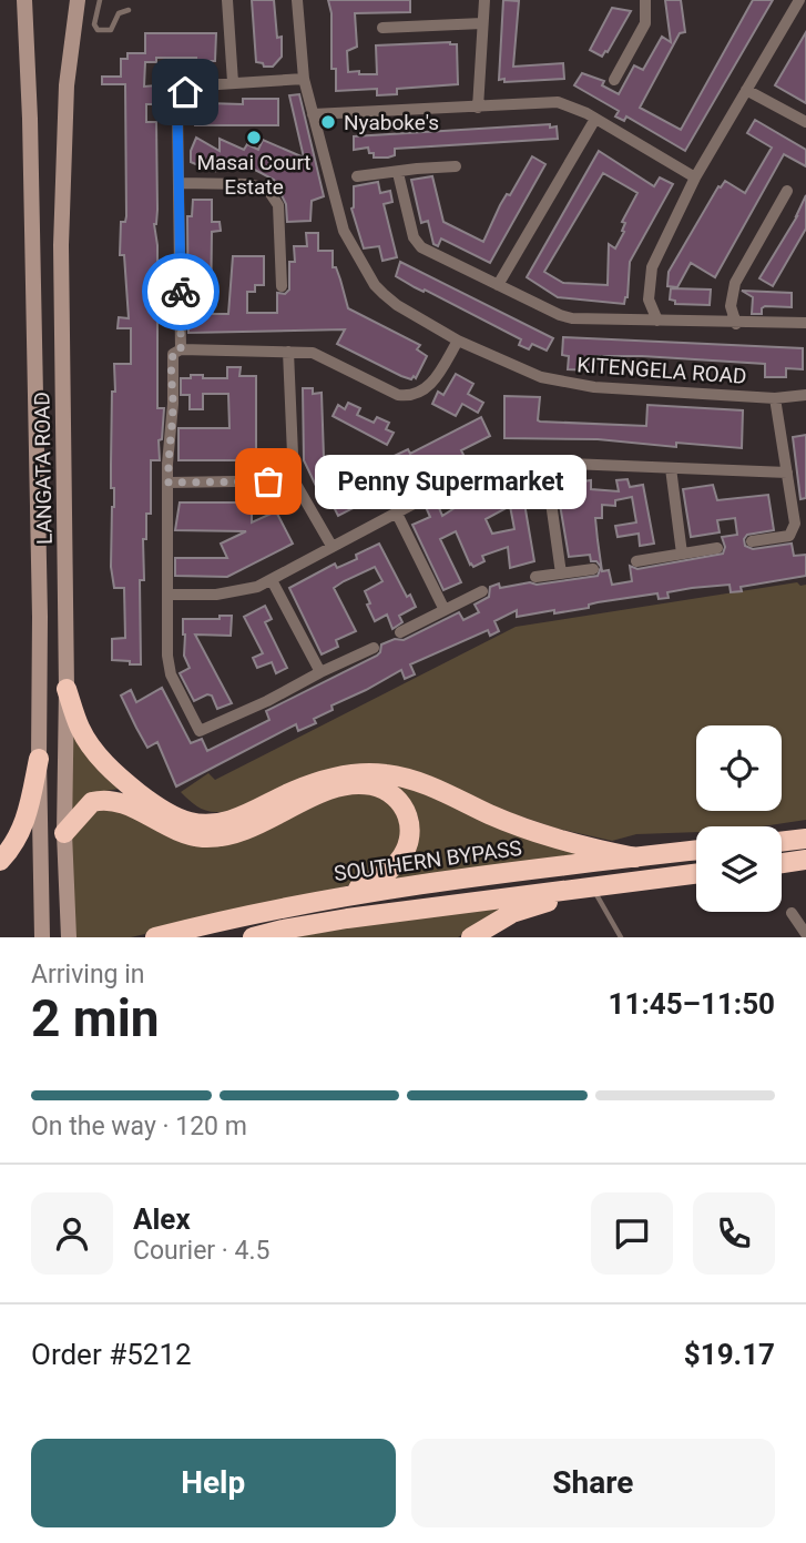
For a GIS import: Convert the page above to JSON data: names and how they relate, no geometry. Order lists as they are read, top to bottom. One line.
{"streets":{"highway":["SOUTHERN BYPASS"],"main road":["LANGATA ROAD"],"street":["KITENGELA ROAD"]},"places":["Nyaboke's","Masai Court Estate","Penny Supermarket"],"page":{"bubble":"Penny Supermarket","heading":["2 min","Arriving in","11:45–11:50"],"panel":["Alex","Courier · 4.5","Order #5212","$19.17"],"bar":"On the way · 120 m","buttons":["Help","Share"]}}
